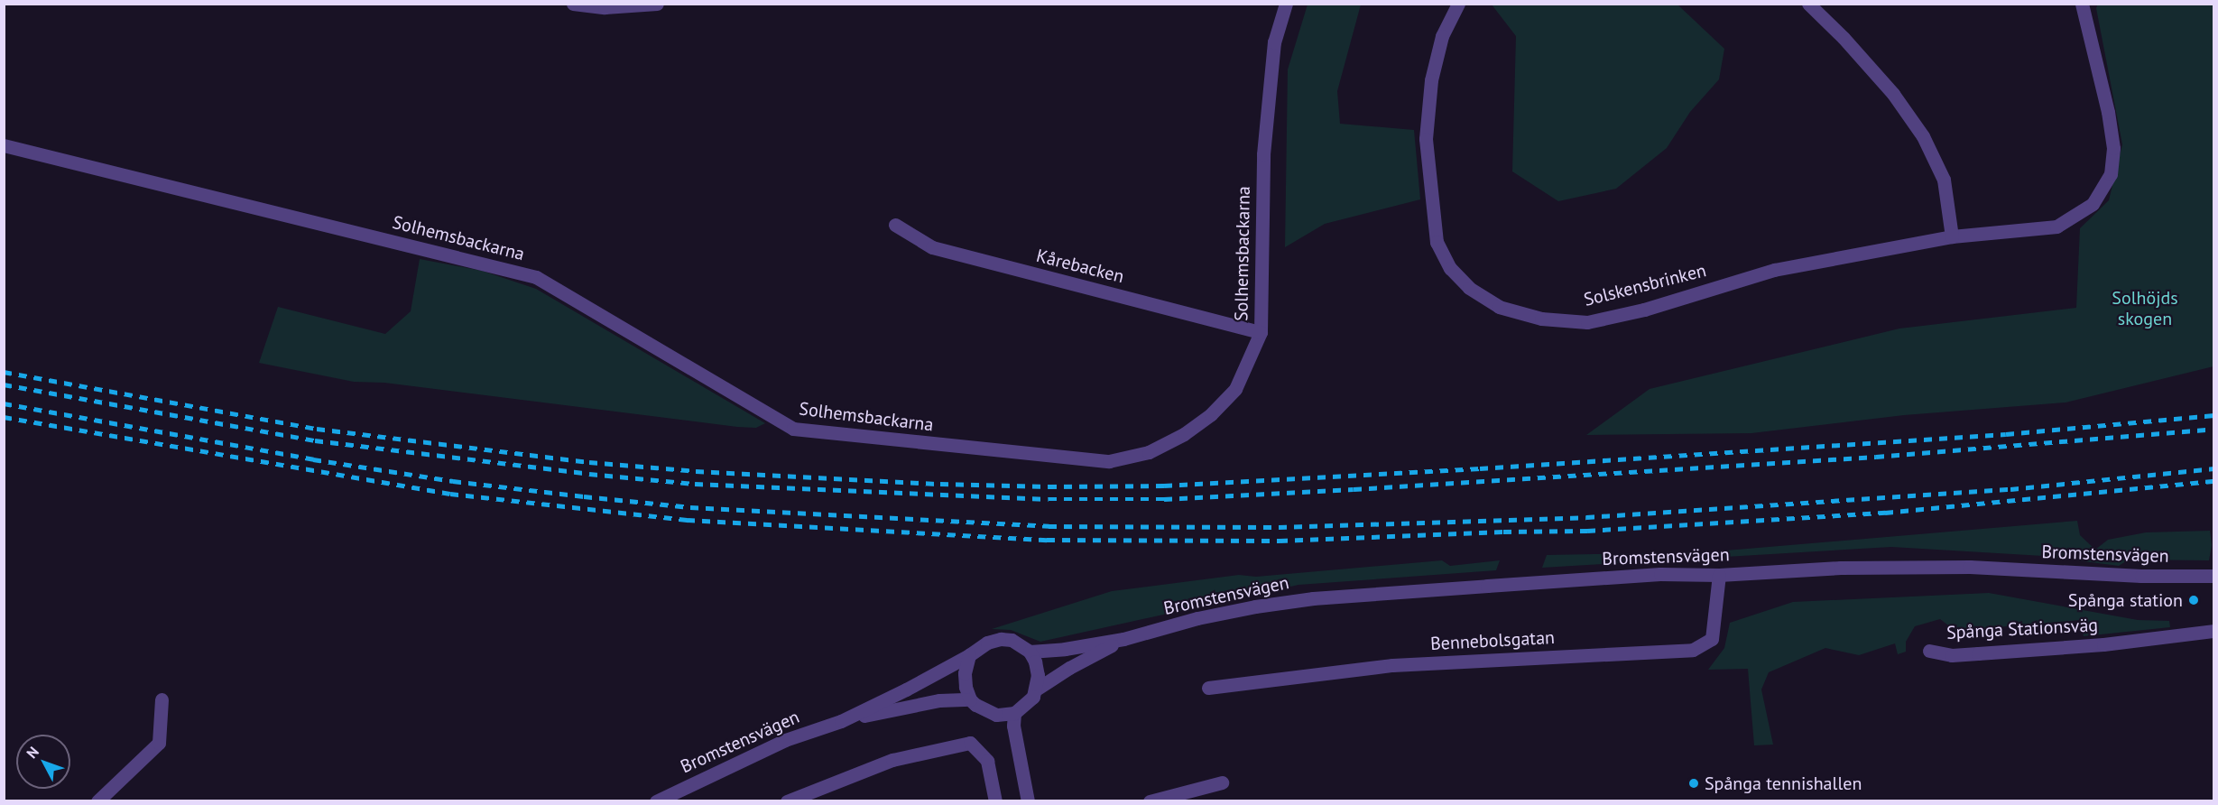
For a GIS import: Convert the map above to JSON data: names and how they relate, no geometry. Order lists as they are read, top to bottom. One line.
{"streets":{"street":["Solhemsbackarna","Kårebacken","Solskensbrinken","Bromstensvägen","Spånga Stationsväg","Bennebolsgatan"]},"crossings":[["Solhemsbackarna","Kårebacken"],["Bromstensvägen","Bennebolsgatan"]],"parks":["Solhöjds skogen"],"places":["Spånga station","Spånga tennishallen"],"north":"top left"}
